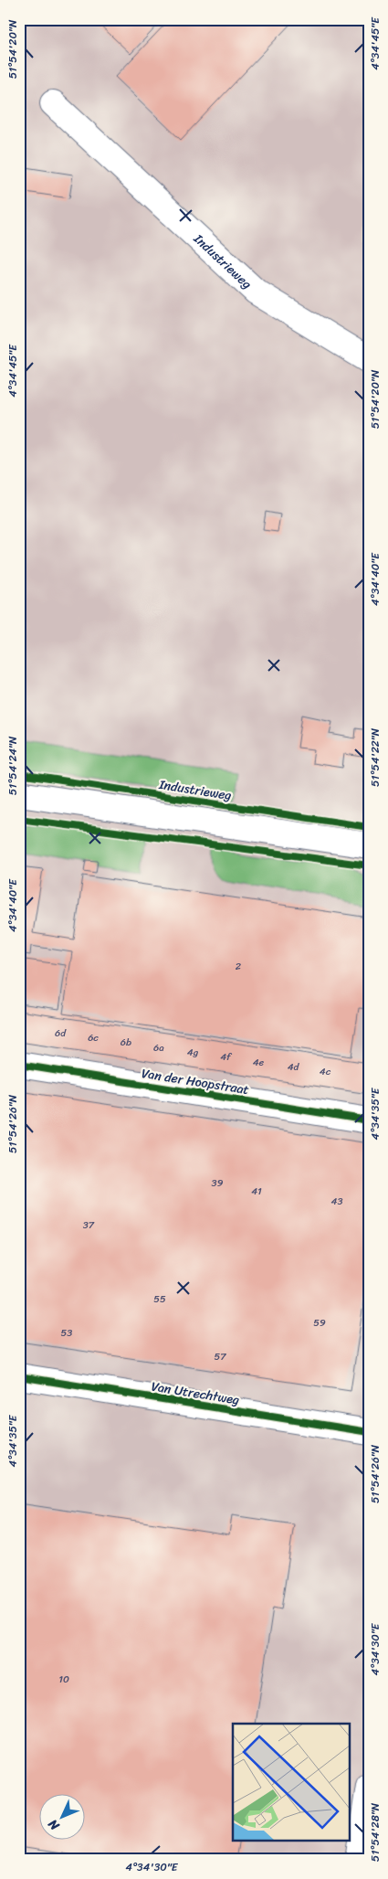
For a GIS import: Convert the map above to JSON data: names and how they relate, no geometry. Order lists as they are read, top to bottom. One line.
{"streets":{"street":["Industrieweg","Van der Hoopstraat","Van Utrechtweg"]},"house_numbers":["2","6d","6c","6b","6a","4g","4f","4e","4d","4c","39","41","43","37","55","59","53","57","10"],"north":"bottom left","coordinates":["4°34'45\"E","51°54'20\"N","4°34'40\"E","51°54'22\"N","51°54'24\"N","4°34'35\"E","51°54'26\"N","4°34'30\"E","51°54'28\"N"]}
